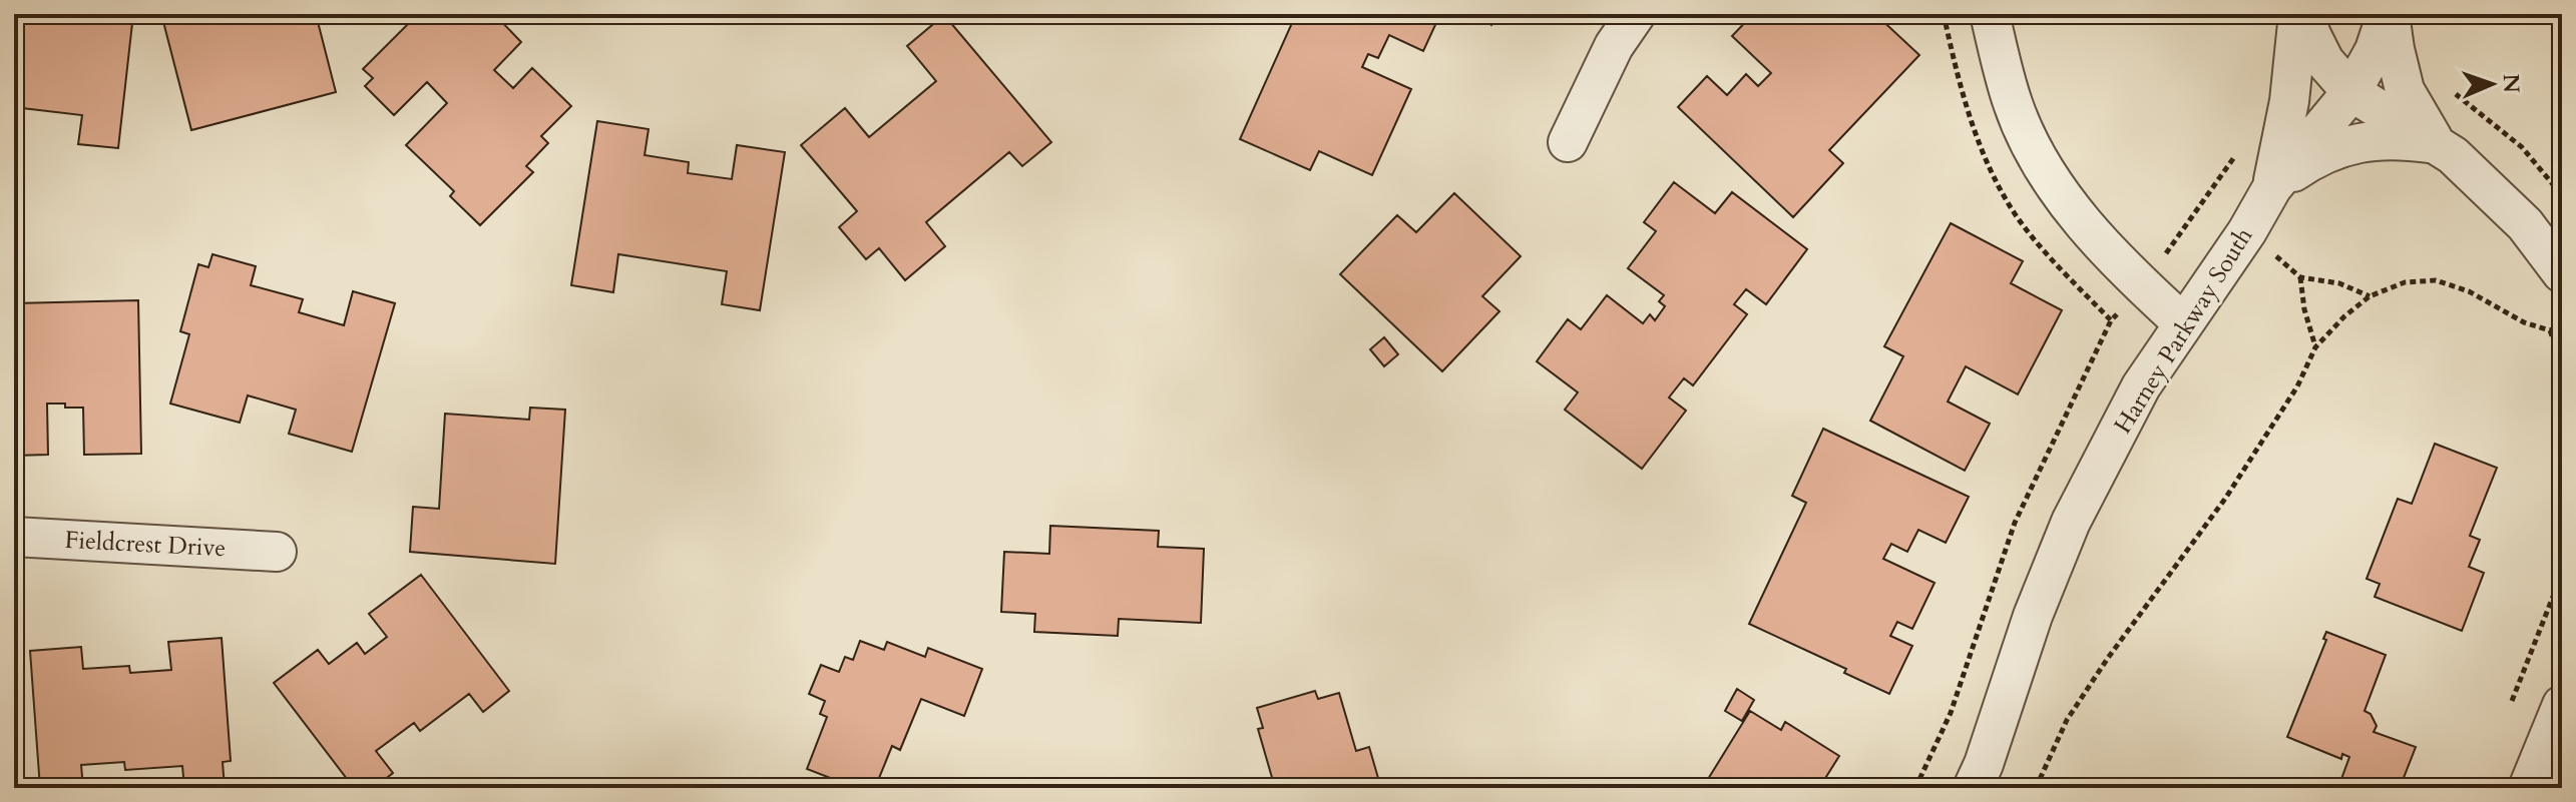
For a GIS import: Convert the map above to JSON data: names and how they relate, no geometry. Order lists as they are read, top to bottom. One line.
{"streets":{"street":["Harney Parkway South","Fieldcrest Drive"]},"north":"right"}
